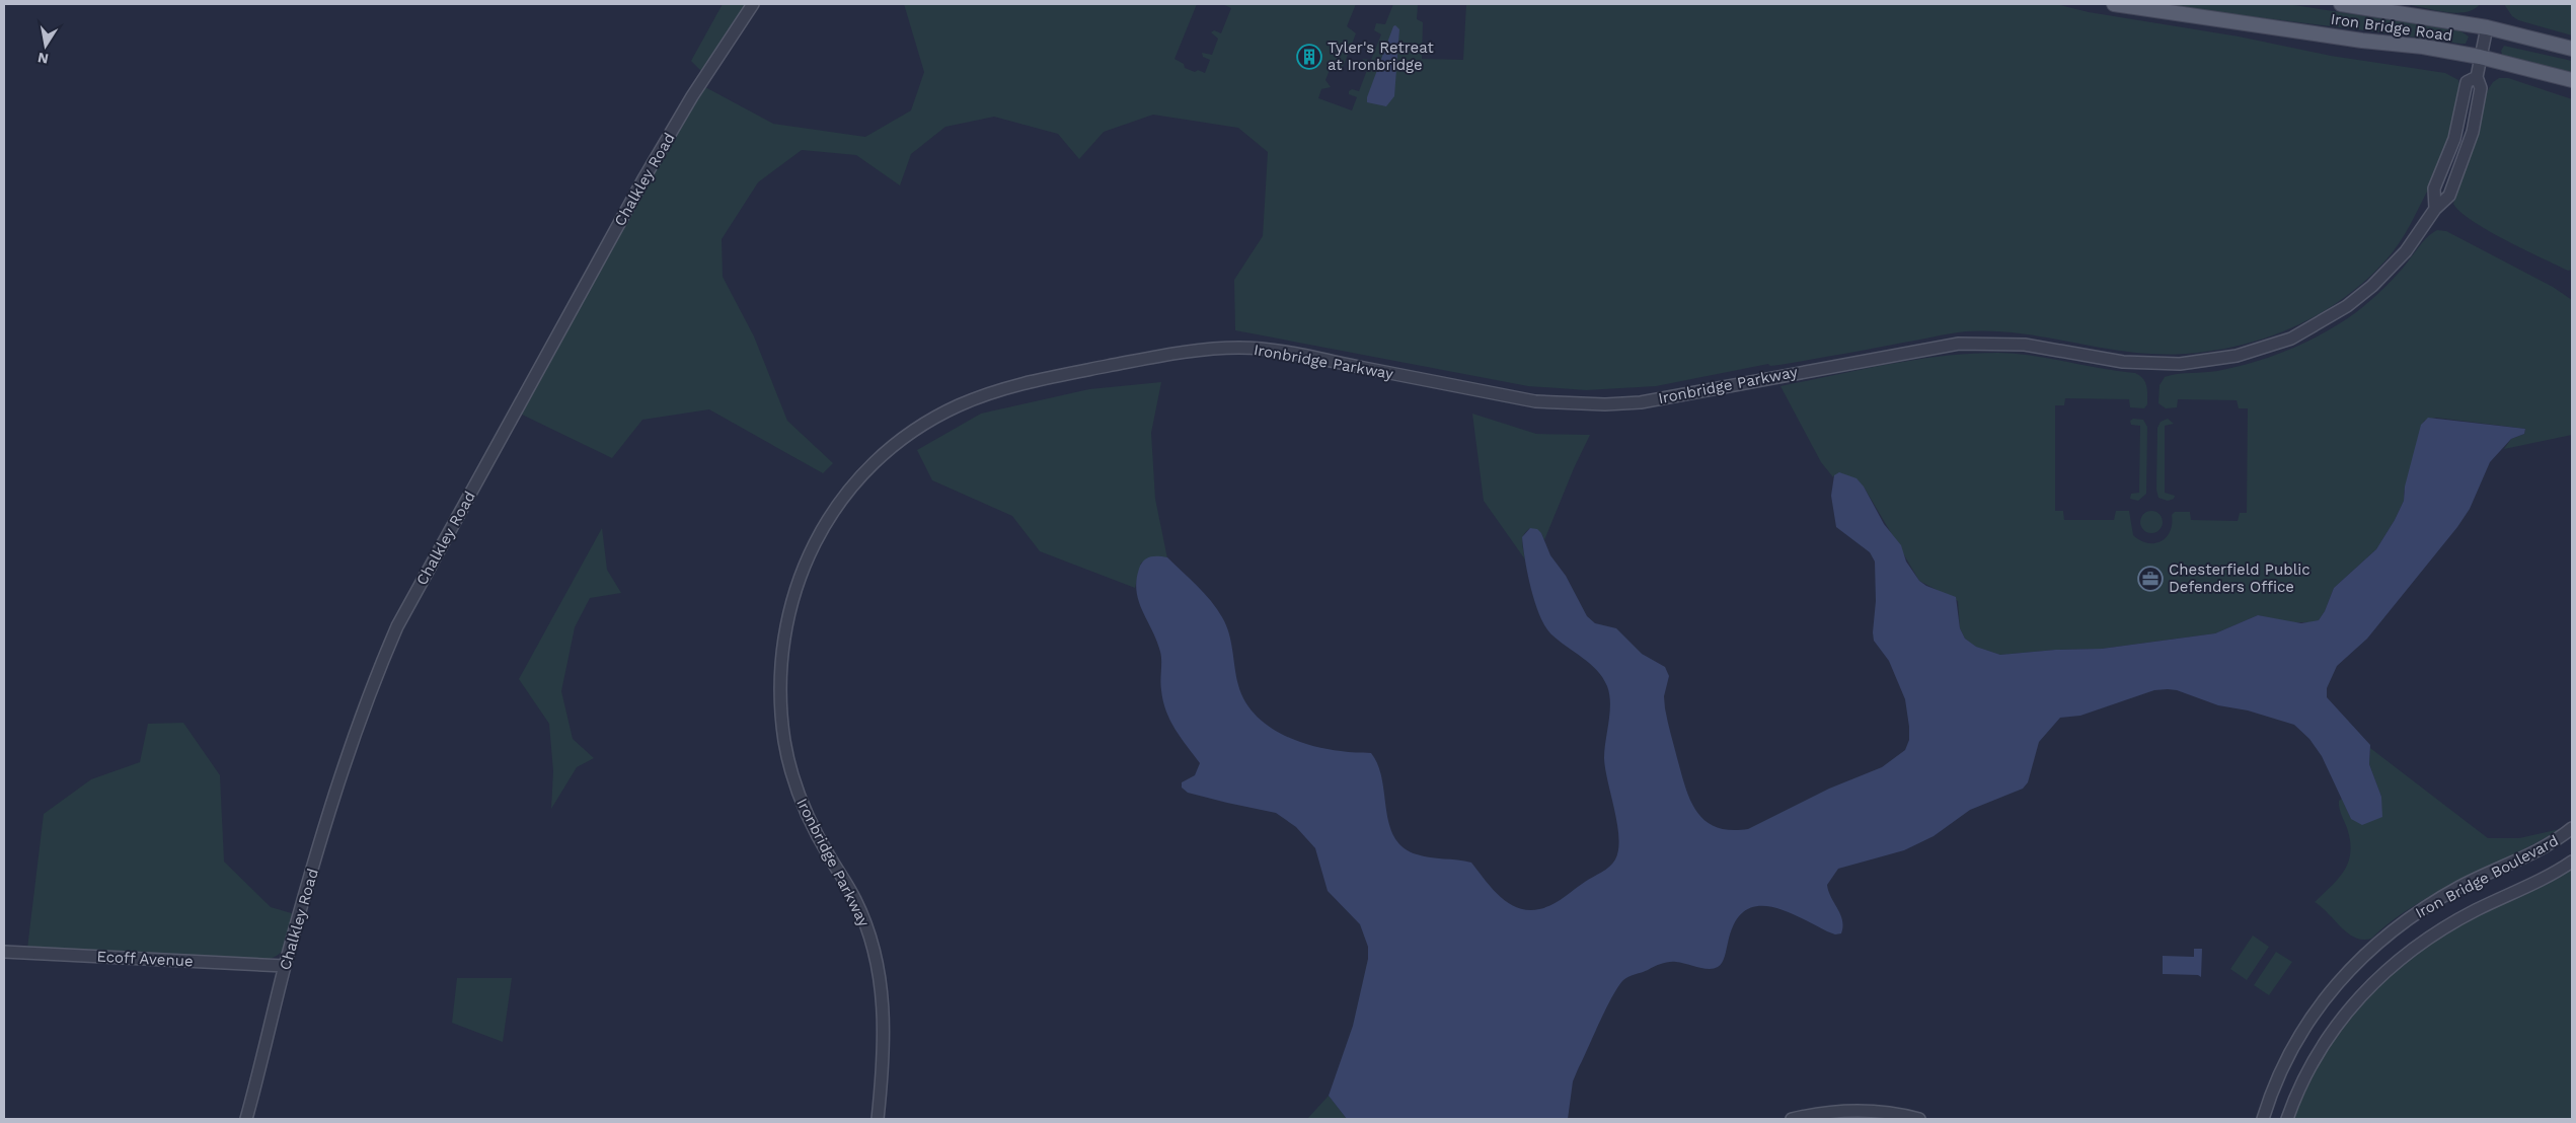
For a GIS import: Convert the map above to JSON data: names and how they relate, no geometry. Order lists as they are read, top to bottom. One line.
{"streets":{"main road":["Iron Bridge Road"],"street":["Chalkley Road","Ironbridge Parkway","Iron Bridge Boulevard","Ecoff Avenue"]},"crossings":[["Iron Bridge Road","Ironbridge Parkway"],["Chalkley Road","Ecoff Avenue"]],"places":{"building":["Tyler's Retreat at Ironbridge"],"office":["Chesterfield Public Defenders Office"]},"north":"bottom"}
